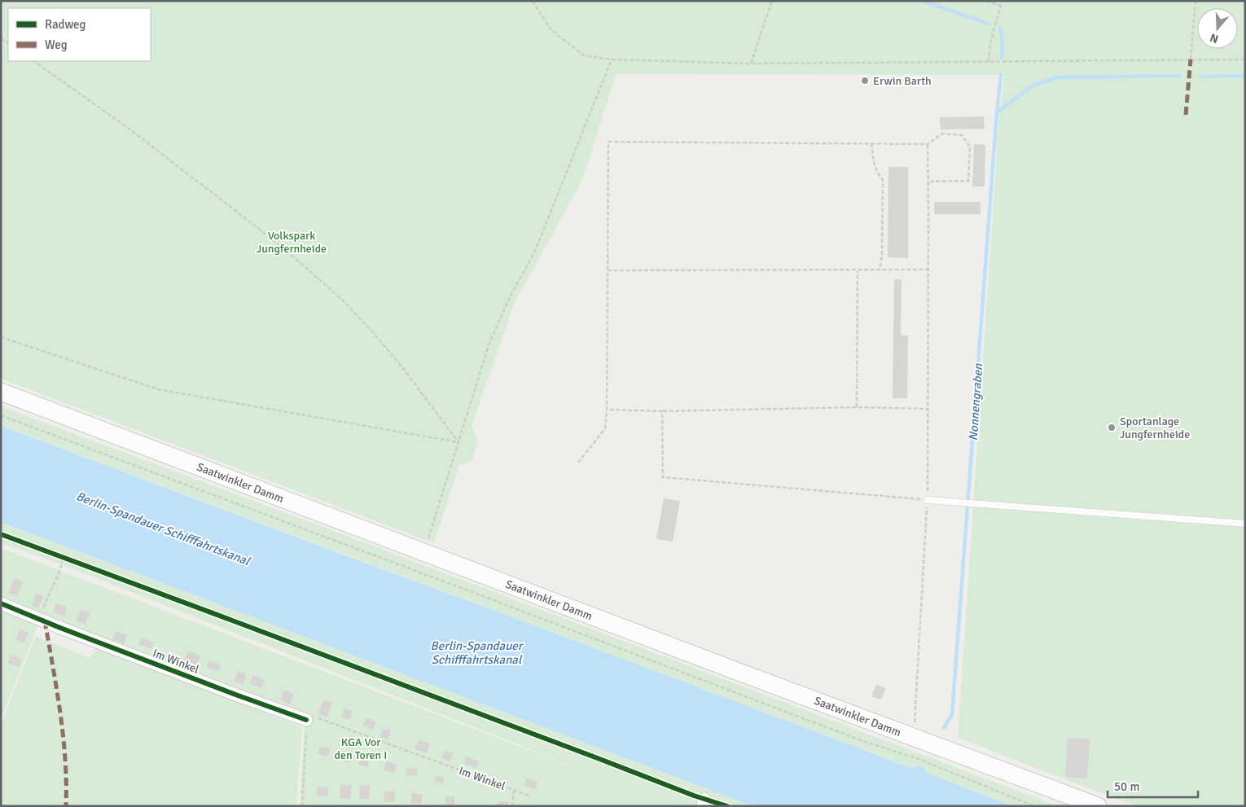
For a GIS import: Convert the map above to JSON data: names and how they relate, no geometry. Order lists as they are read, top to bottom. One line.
{"streets":{"main road":["Saatwinkler Damm"],"street":["Im Winkel"]},"water":["Nonnengraben","Berlin-Spandauer Schifffahrtskanal"],"parks":["Volkspark Jungfernheide","KGA Vor den Toren I"],"places":["Erwin Barth","Sportanlage Jungfernheide"],"legend":["Radweg","Weg"],"scale_bar":"50 m","north":"bottom"}
